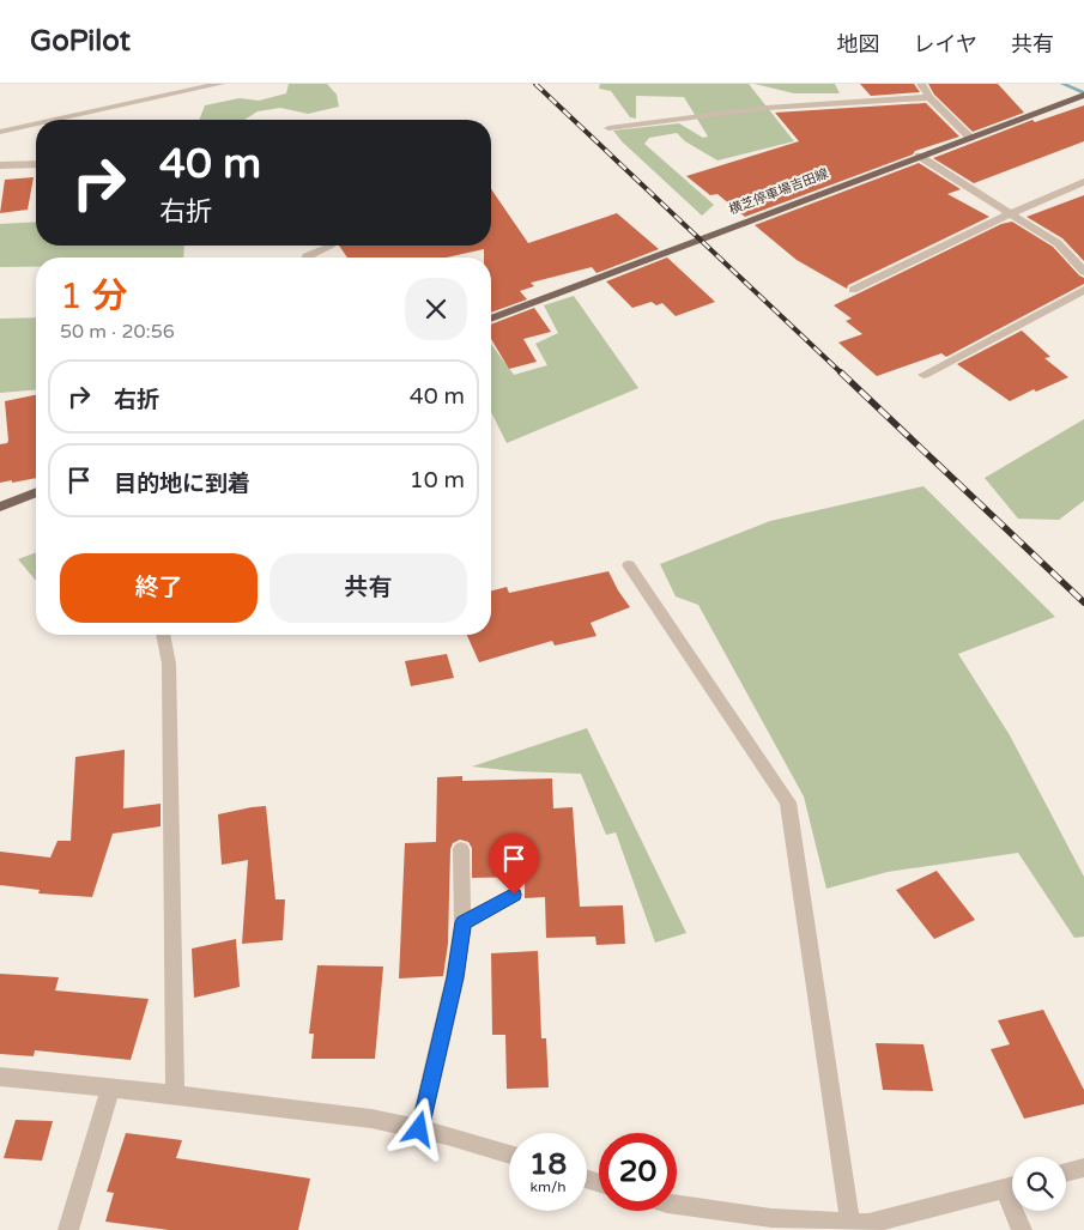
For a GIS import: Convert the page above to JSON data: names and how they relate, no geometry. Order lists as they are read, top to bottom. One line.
{"streets":{"main road":["横芝停車場吉田線"]},"page":{"header":"GoPilot","nav":["地図","レイヤ","共有"],"turn":["40 m","右折"],"heading":["1 分","50 m · 20:56"],"list":[{"name":"右折","value":"40 m"},{"name":"目的地に到着","value":"10 m"}],"buttons":["終了","共有"],"speed":"18 km/h","limit":"20"}}
